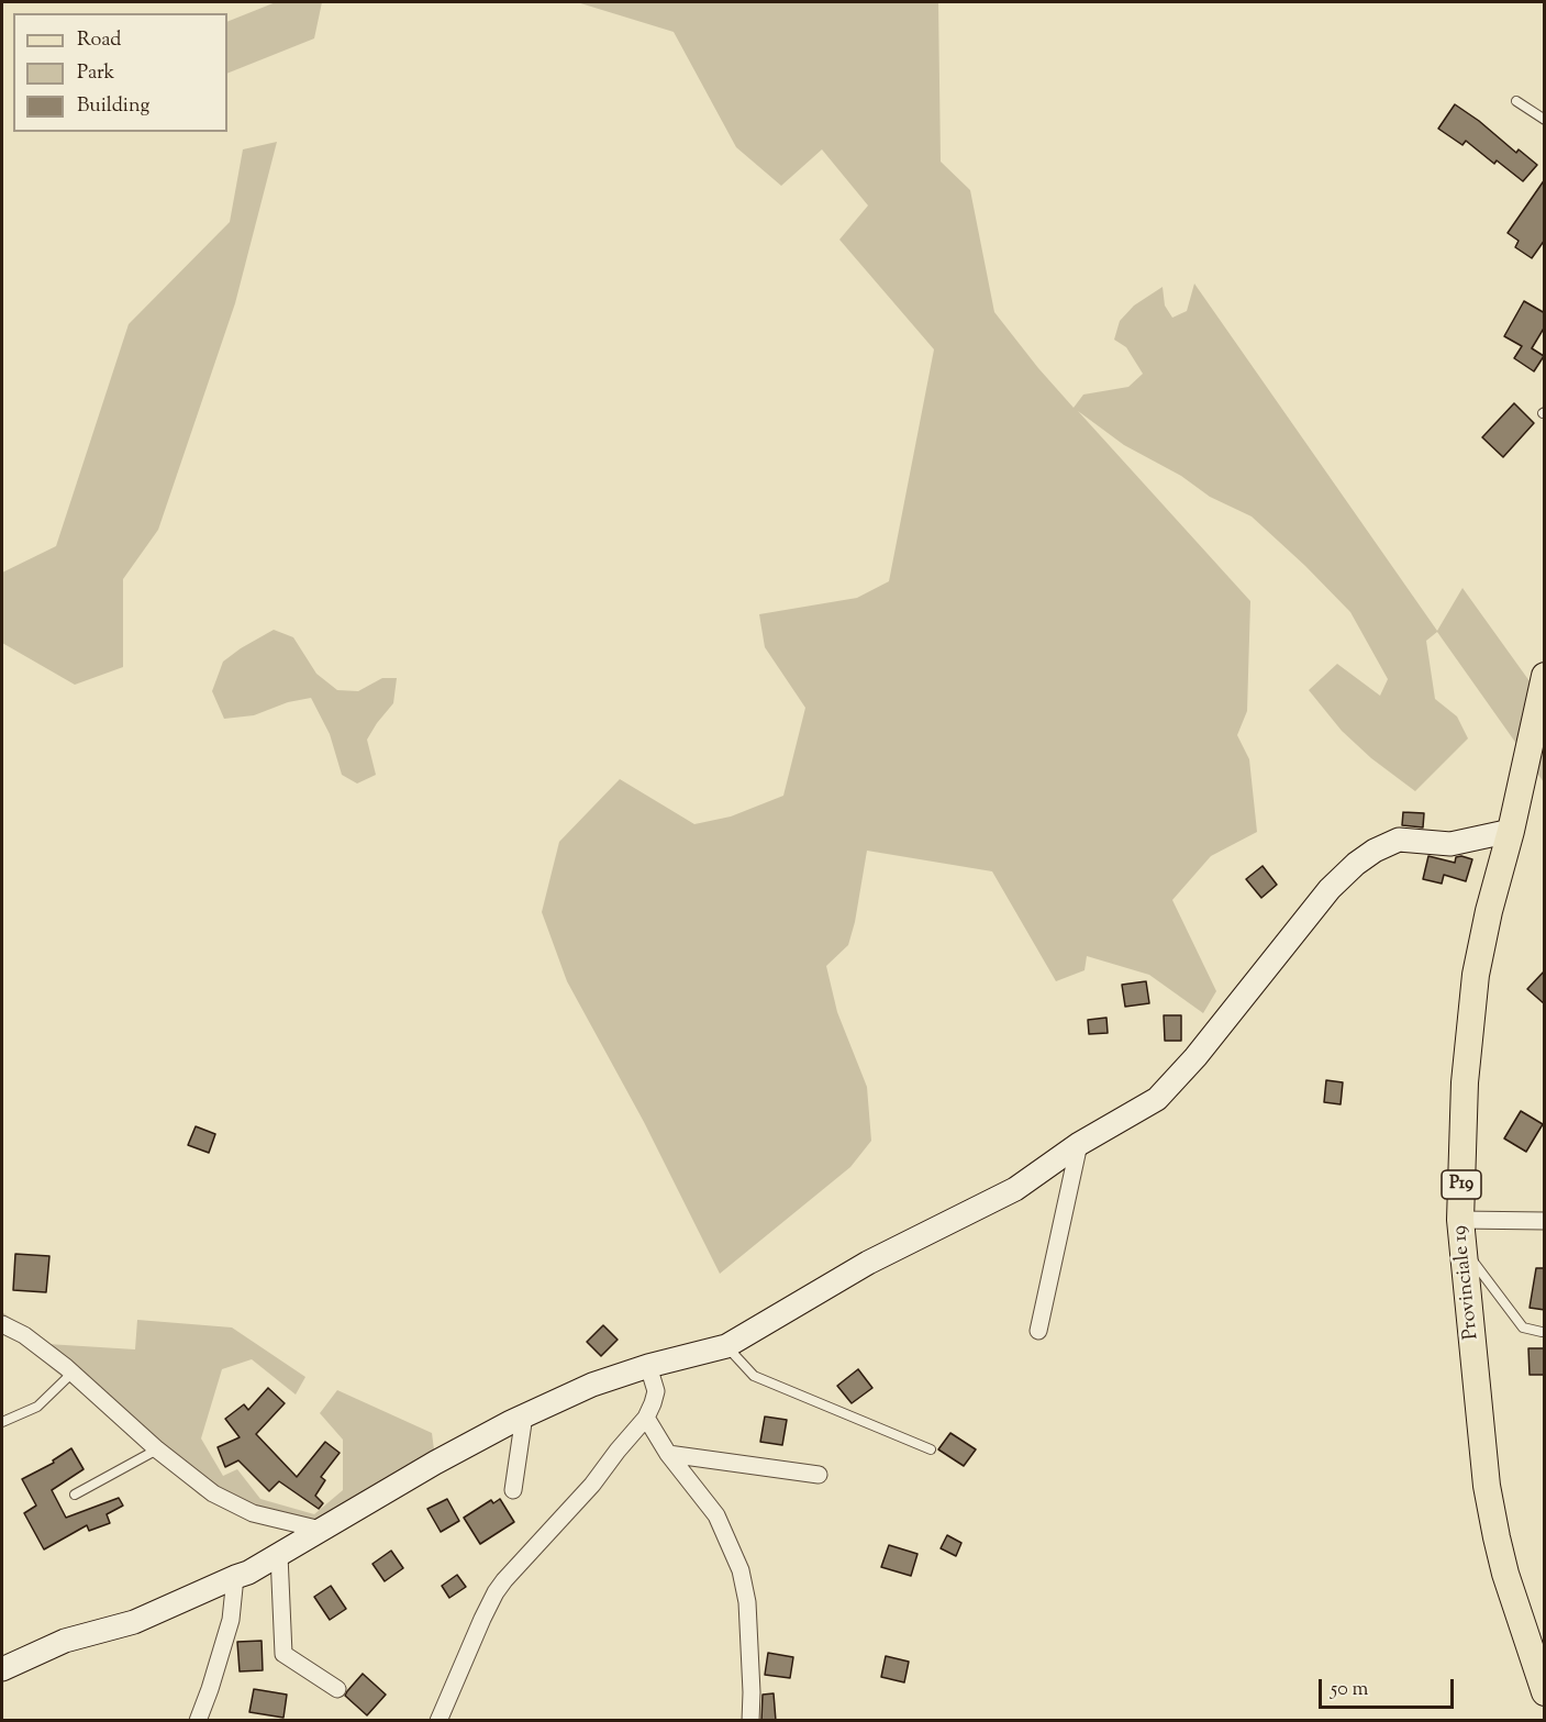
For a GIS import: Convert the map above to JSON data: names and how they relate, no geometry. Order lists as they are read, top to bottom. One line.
{"streets":{"main road":["P19","Provinciale 19"]},"legend":["Road","Park","Building"],"scale_bar":"50 m"}
